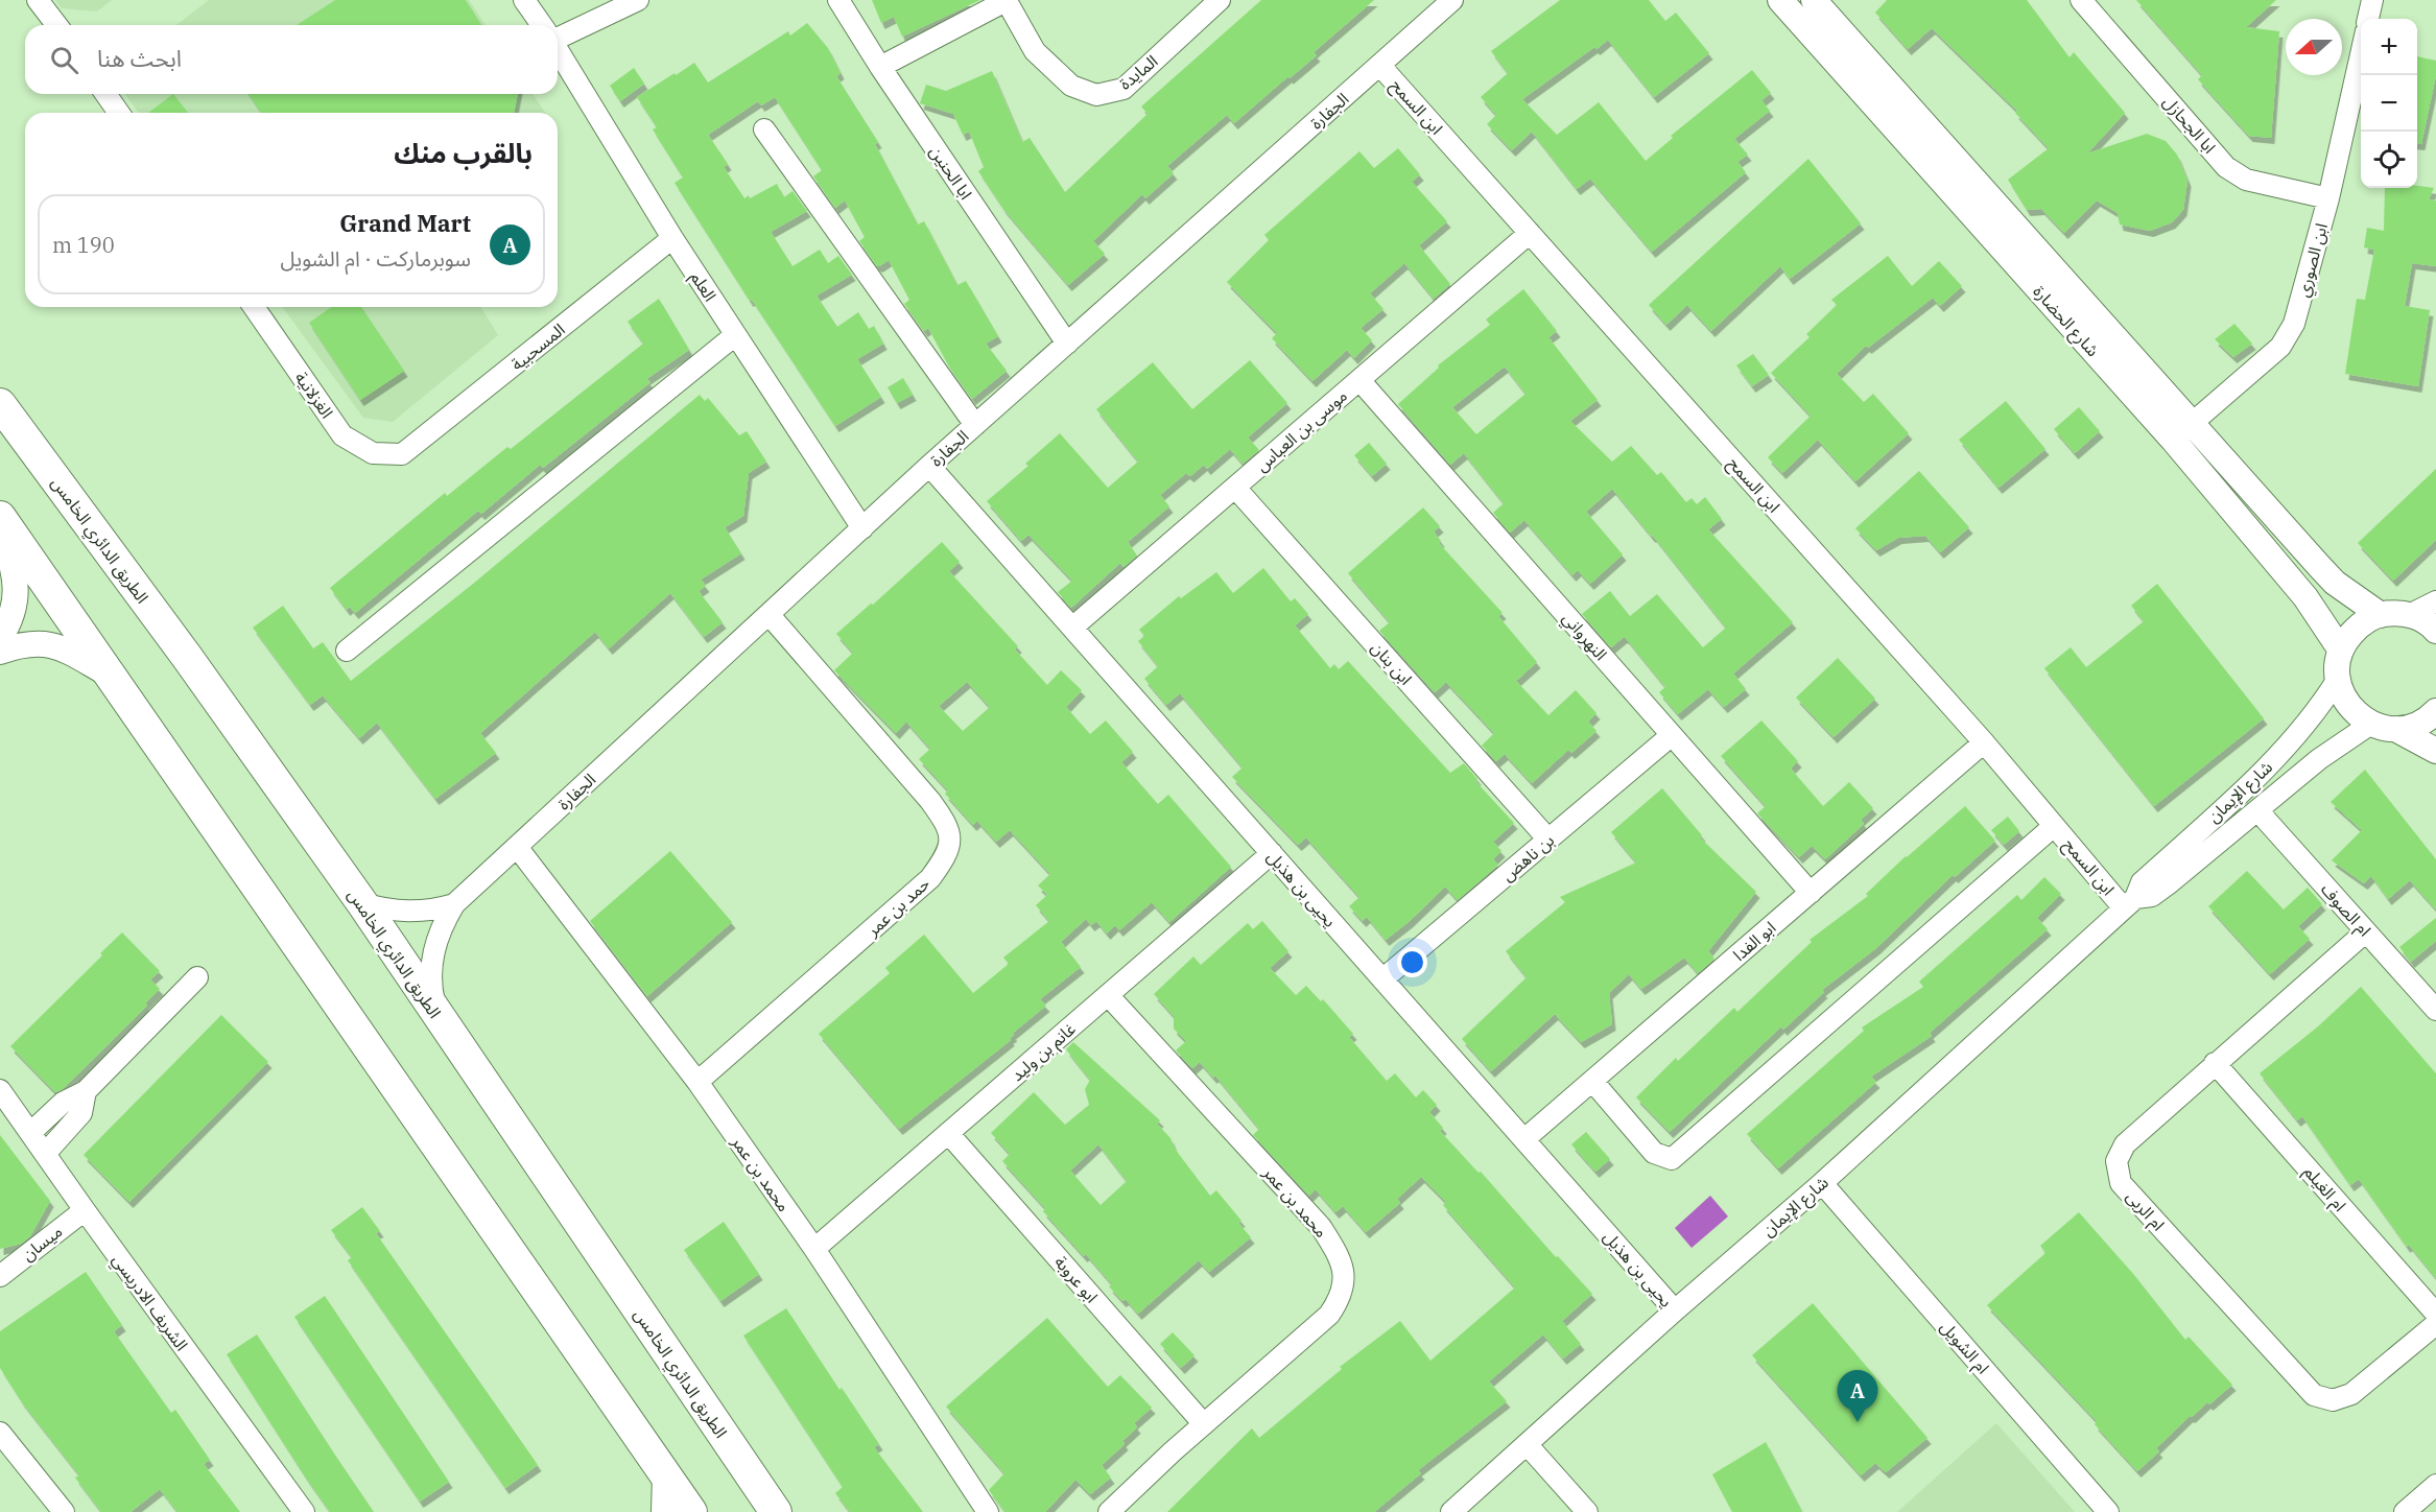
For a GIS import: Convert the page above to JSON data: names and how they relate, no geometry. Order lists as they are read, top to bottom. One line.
{"streets":{"main road":["الطريق الدائري الخامس"],"street":["المايدة","ابن السمح","الجفارة","ابا الجحازل","ابا الحنين","ابن الصوري","العلم","شارع الحضارة","المسحبية","الغزلانية","موسى بن العباس","النهرواني","ابن بنان","شارع الإيمان","بن ناهض","يحيى بن هذيل","حمد بن عمر","ام الصوف","ابو الفدا","غانم بن وليد","محمد بن عمر","ام الغيلم","ام الربى","ميسان","ابو عروبة","الشريف الادريسي","ام الشويل"]},"crossings":[["المايدة","ابا الحنين"],["ابن السمح","الجفارة"],["ابن السمح","موسى بن العباس"],["ابن السمح","شارع الإيمان"],["ابن السمح","ابو الفدا"],["الجفارة","ابا الحنين"],["الجفارة","العلم"],["الجفارة","الطريق الدائري الخامس"],["الجفارة","يحيى بن هذيل"],["الجفارة","حمد بن عمر"],["الجفارة","محمد بن عمر"],["ابا الجحازل","ابن الصوري"],["ابن الصوري","شارع الحضارة"],["العلم","المسحبية"],["المسحبية","الغزلانية"],["موسى بن العباس","النهرواني"],["موسى بن العباس","ابن بنان"],["موسى بن العباس","يحيى بن هذيل"],["النهرواني","بن ناهض"],["النهرواني","ابو الفدا"],["ابن بنان","بن ناهض"],["شارع الإيمان","يحيى بن هذيل"],["شارع الإيمان","ام الصوف"],["شارع الإيمان","ام الشويل"],["بن ناهض","يحيى بن هذيل"],["يحيى بن هذيل","ابو الفدا"],["يحيى بن هذيل","غانم بن وليد"],["حمد بن عمر","محمد بن عمر"],["ام الصوف","ام الربى"],["غانم بن وليد","محمد بن عمر"],["غانم بن وليد","ابو عروبة"],["محمد بن عمر","ابو عروبة"],["ام الغيلم","ام الربى"],["ميسان","الشريف الادريسي"]],"north":"left","page":{"map_buttons":["+","−"],"search":"ابحث هنا","heading":"بالقرب منك","list":[{"mark":"A","name":"Grand Mart","note":"سوبرماركت · ام الشويل","value":"190 m"}],"pins":"A"}}
